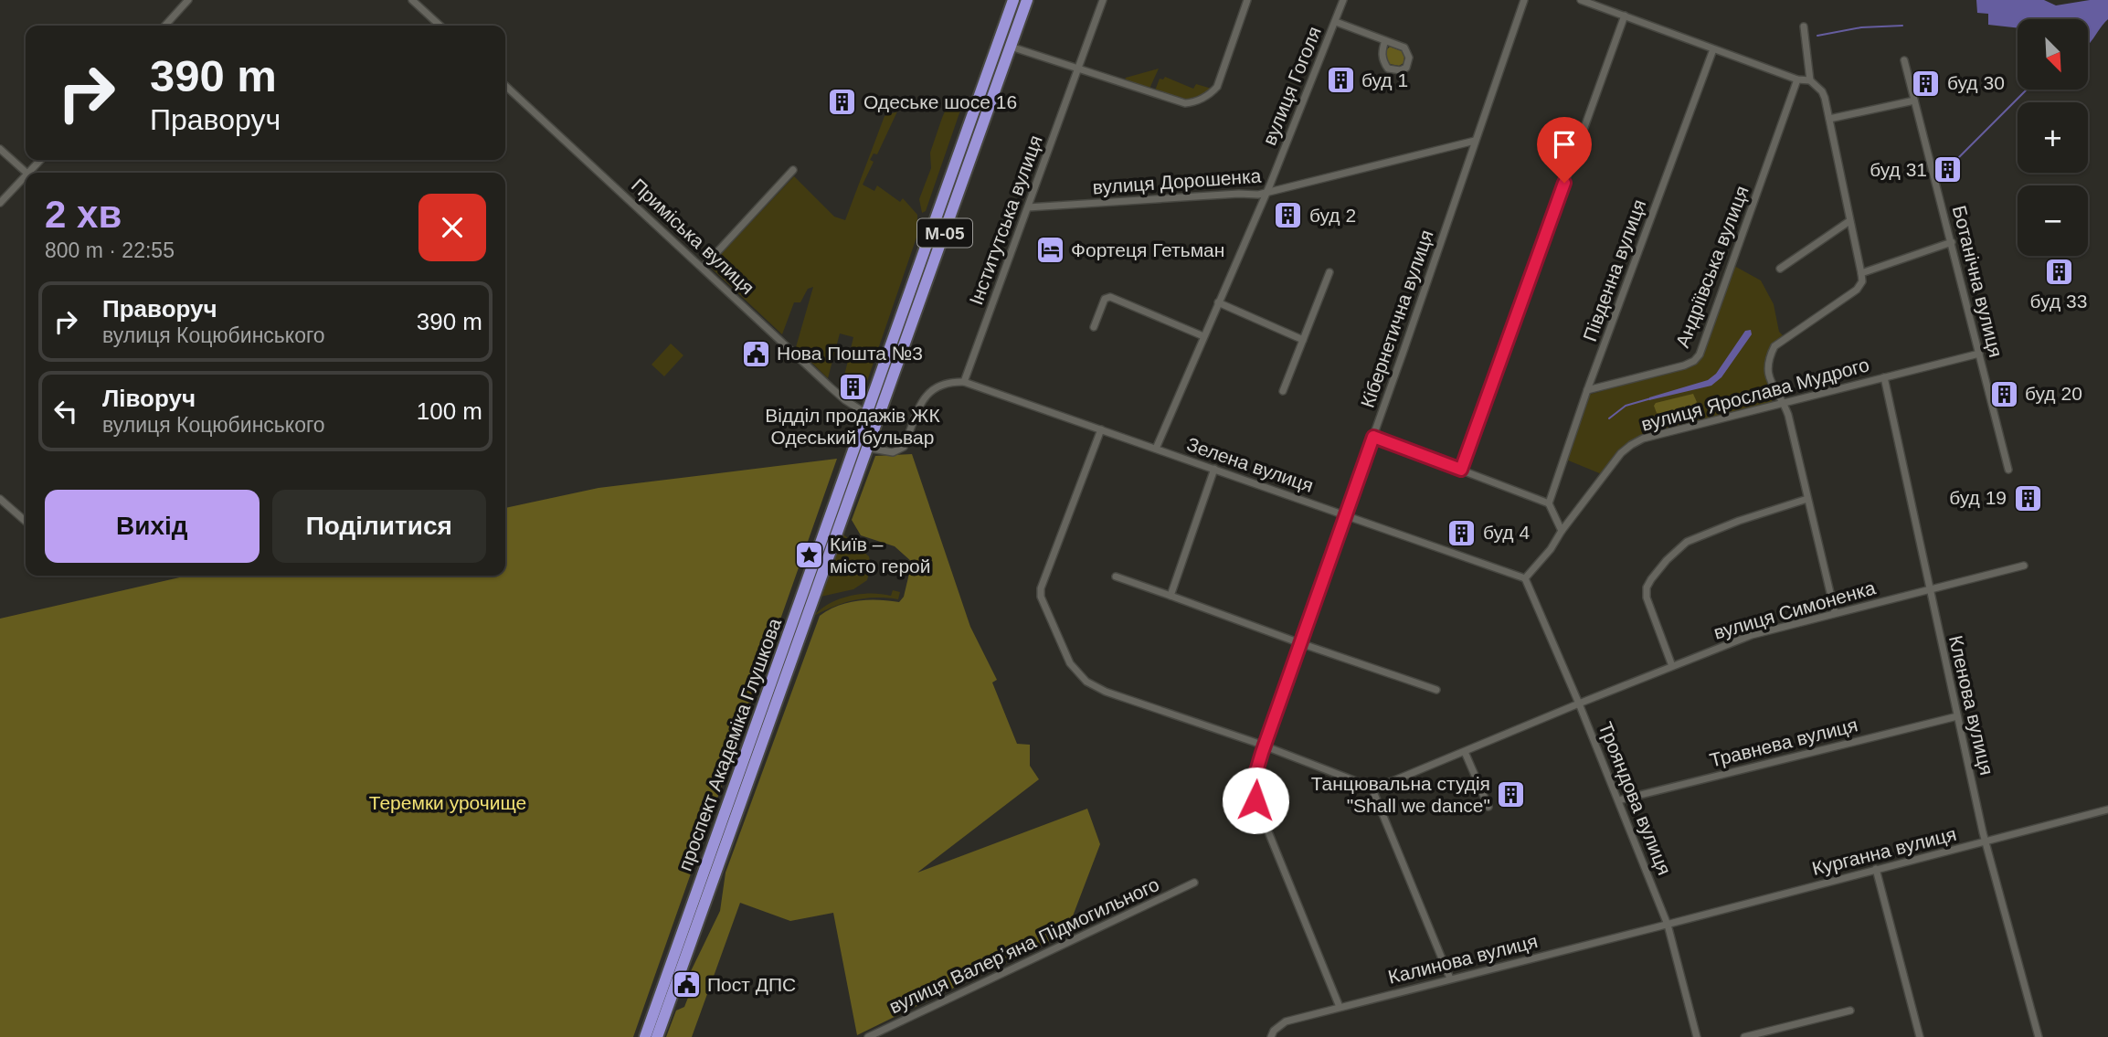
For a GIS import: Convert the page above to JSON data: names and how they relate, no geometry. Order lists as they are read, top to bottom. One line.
{"streets":{"highway":["М-05","проспект Академіка Глушкова"],"street":["вулиця Гоголя","вулиця Дорошенка","Інститутська вулиця","Приміська вулиця","Андріївська вулиця","Південна вулиця","Ботанічна вулиця","Кібернетична вулиця","вулиця Ярослава Мудрого","Зелена вулиця","вулиця Симоненка","Кленова вулиця","Травнева вулиця","Трояндова вулиця","Курганна вулиця","вулиця Валерʼяна Підмогильного","Калинова вулиця"]},"crossings":[["вулиця Гоголя","вулиця Дорошенка"],["вулиця Гоголя","Зелена вулиця"],["вулиця Дорошенка","Інститутська вулиця"],["вулиця Дорошенка","Кібернетична вулиця"],["Інститутська вулиця","Зелена вулиця"],["М-05","Приміська вулиця"],["М-05","проспект Академіка Глушкова"],["Приміська вулиця","проспект Академіка Глушкова"],["Андріївська вулиця","Південна вулиця"],["Ботанічна вулиця","вулиця Ярослава Мудрого"],["Кібернетична вулиця","Зелена вулиця"],["Кібернетична вулиця","Калинова вулиця"],["вулиця Ярослава Мудрого","Зелена вулиця"],["вулиця Ярослава Мудрого","Кленова вулиця"],["вулиця Ярослава Мудрого","Трояндова вулиця"],["Зелена вулиця","Трояндова вулиця"],["вулиця Симоненка","Кленова вулиця"],["вулиця Симоненка","Трояндова вулиця"],["Кленова вулиця","Травнева вулиця"],["Кленова вулиця","Курганна вулиця"],["Травнева вулиця","Трояндова вулиця"],["Трояндова вулиця","Курганна вулиця"],["Трояндова вулиця","Калинова вулиця"],["Курганна вулиця","Калинова вулиця"]],"parks":["Теремки урочище"],"places":{"building":["буд 1","буд 30","Одеське шосе 16","буд 31","буд 2","буд 33","Відділ продажів ЖК Одеський бульвар","буд 20","буд 19","буд 4","Танцювальна студія \"Shall we dance\""],"hotel":["Фортеця Гетьман"],"public building":["Нова Пошта №3","Пост ДПС"],"place":["Київ – місто герой"]},"north":"bottom right","page":{"map_buttons":["+","−"],"turn":["390 m","Праворуч"],"heading":["2 хв","800 m · 22:55"],"list":[{"name":"Праворуч","note":"вулиця Коцюбинського","value":"390 m"},{"name":"Ліворуч","note":"вулиця Коцюбинського","value":"100 m"}],"buttons":["Вихід","Поділитися"]}}
